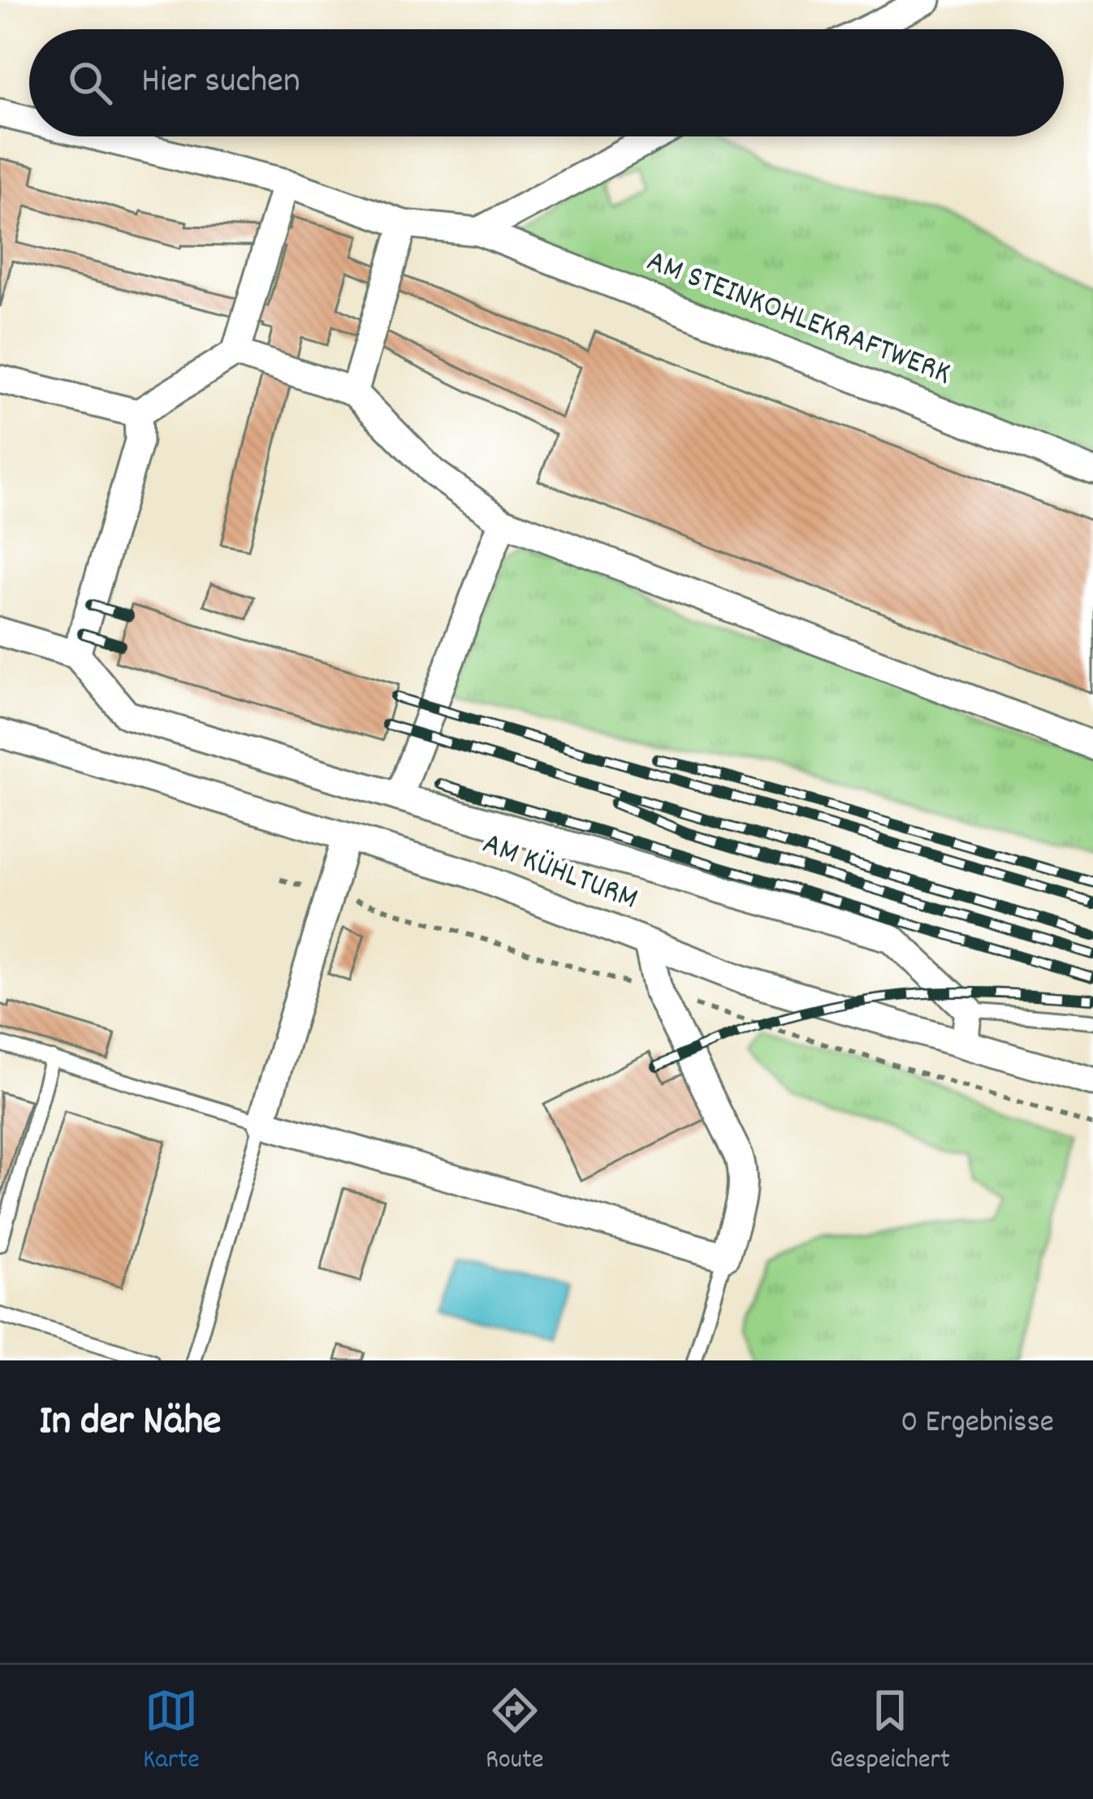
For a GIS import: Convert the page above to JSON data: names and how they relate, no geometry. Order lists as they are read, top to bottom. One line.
{"streets":{"street":["AM STEINKOHLEKRAFTWERK","AM KÜHLTURM"]},"page":{"search":"Hier suchen","heading":["In der Nähe","0 Ergebnisse"],"nav":["Karte","Route","Gespeichert"]}}
